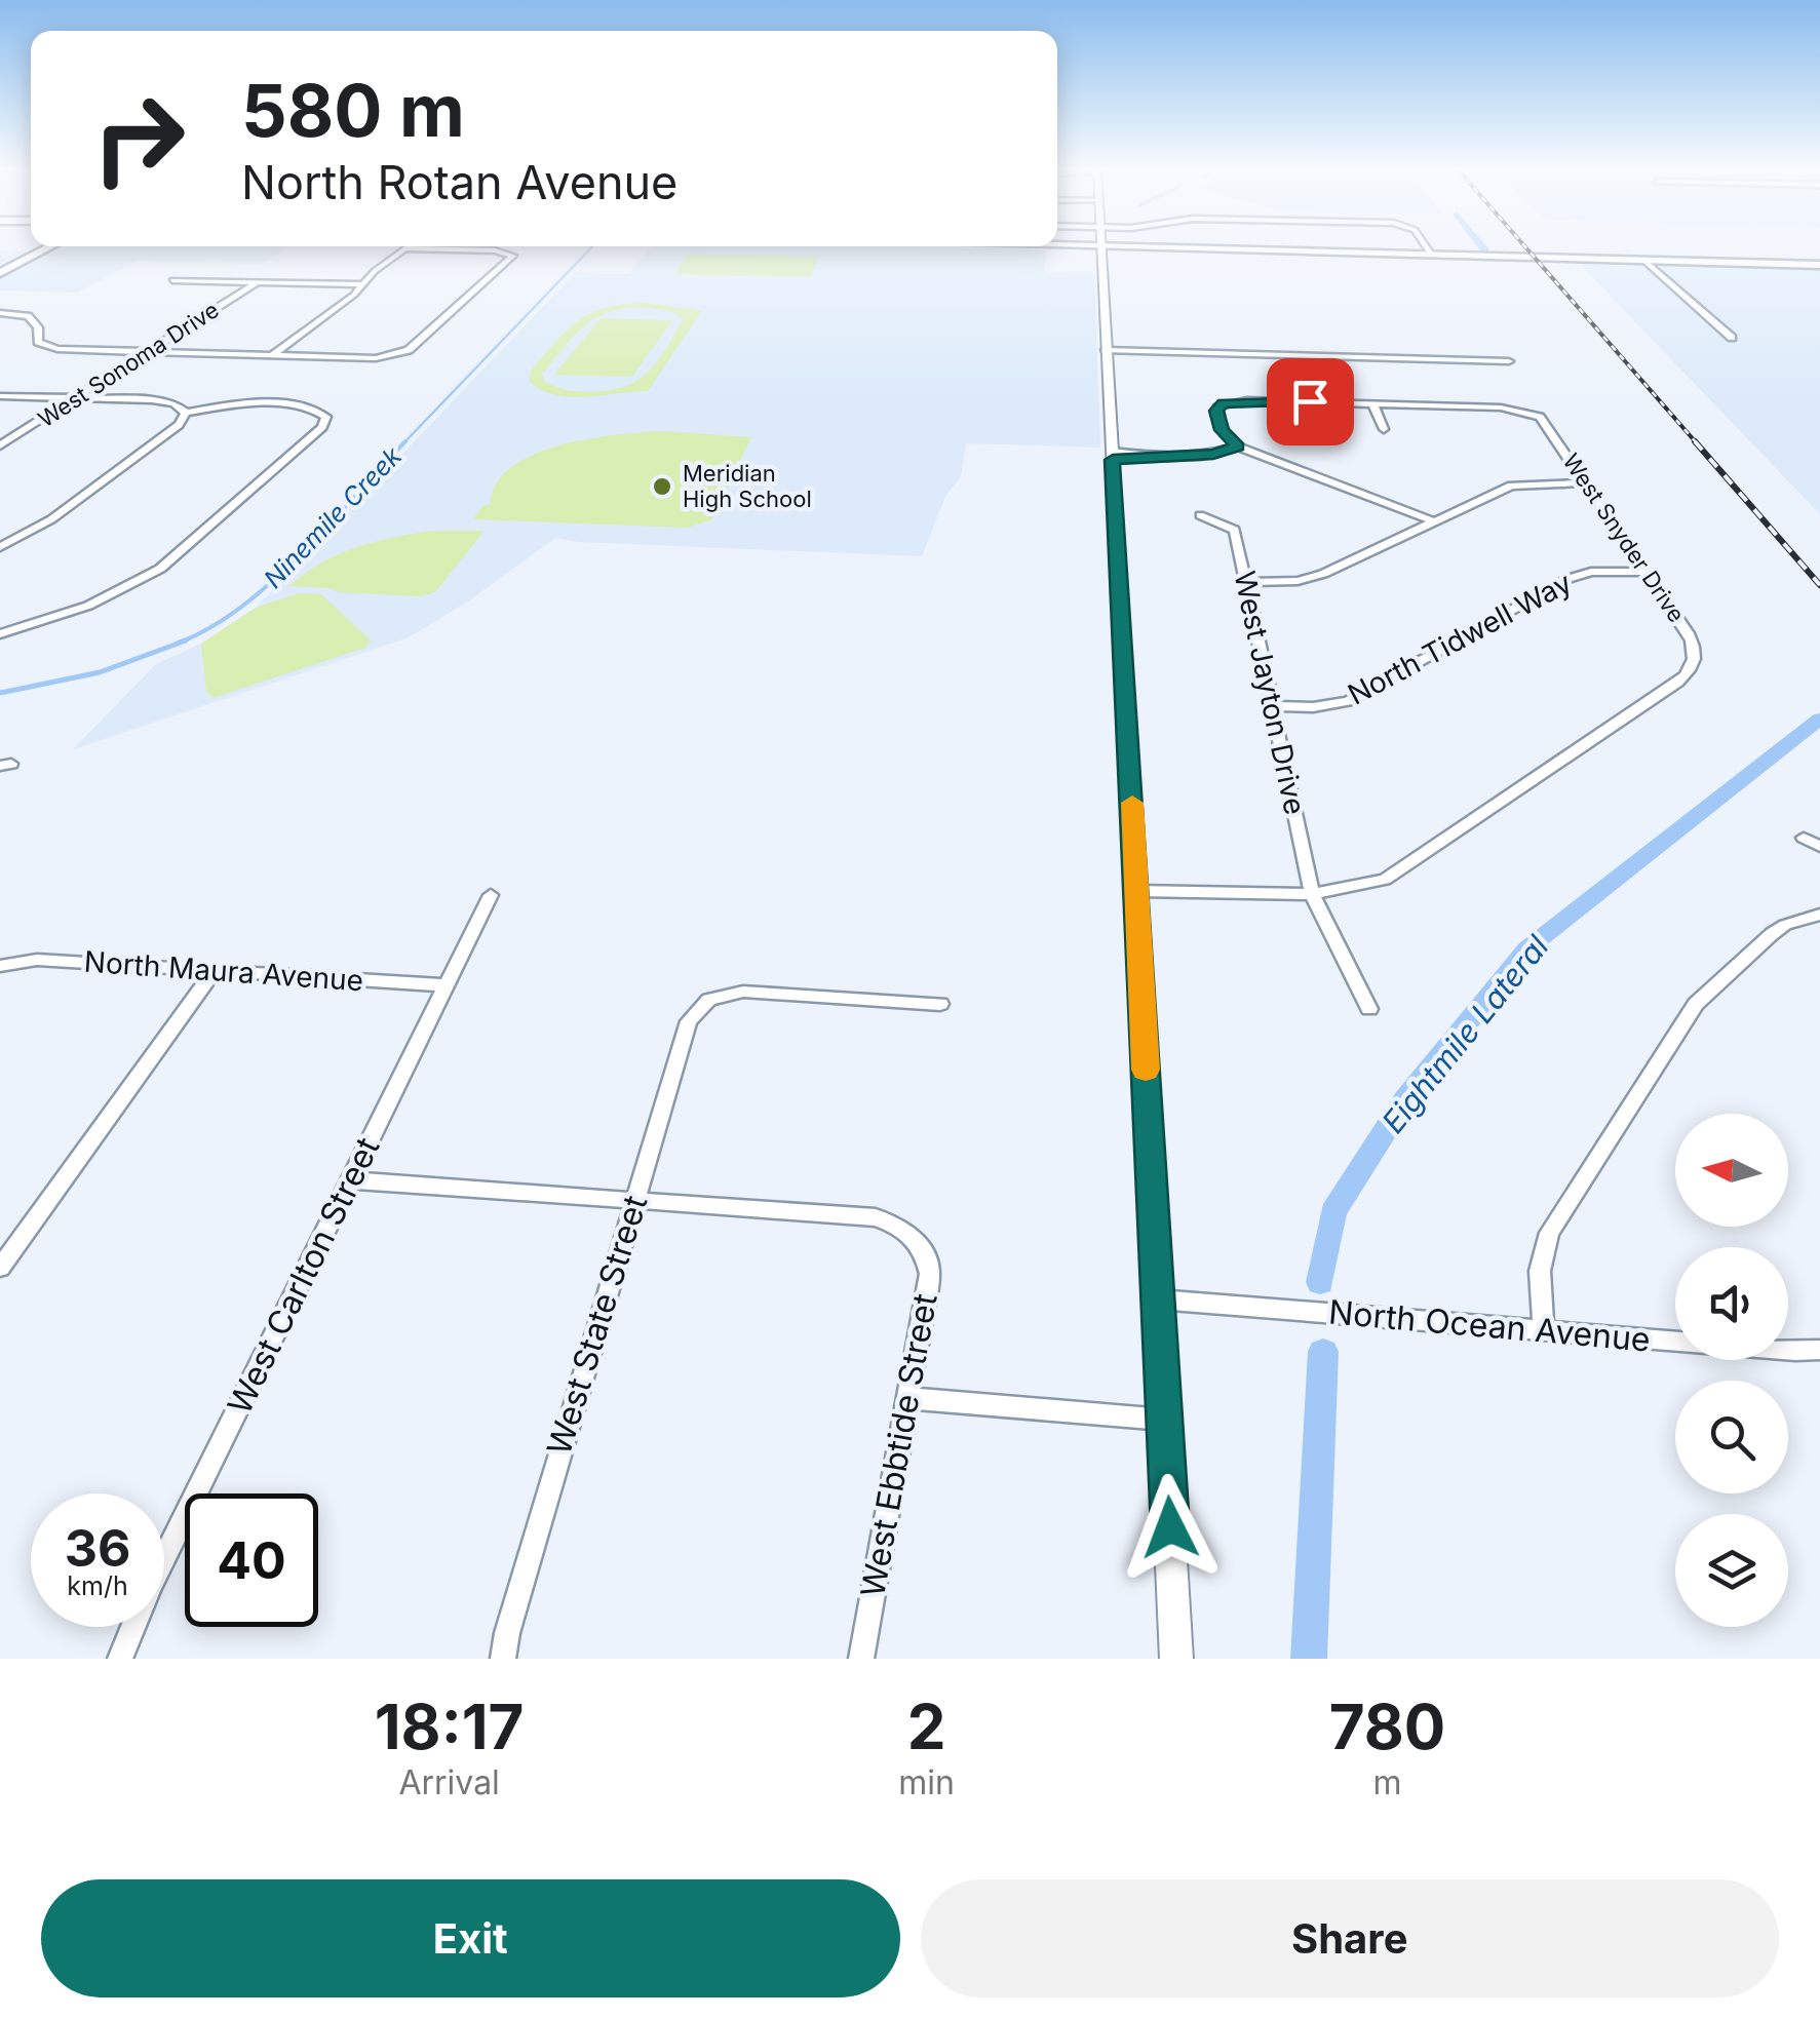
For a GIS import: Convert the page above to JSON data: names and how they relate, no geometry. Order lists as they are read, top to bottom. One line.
{"streets":{"street":["West Sonoma Drive","West Snyder Drive","North Tidwell Way","West Jayton Drive","North Maura Avenue","West Carlton Street","West State Street","North Ocean Avenue","West Ebbtide Street"]},"crossings":[["West Snyder Drive","North Tidwell Way"],["North Tidwell Way","West Jayton Drive"],["North Maura Avenue","West Carlton Street"],["West State Street","West Ebbtide Street"]],"water":["Ninemile Creek","Eightmile Lateral"],"places":["Meridian High School"],"north":"left","page":{"turn":["580 m","North Rotan Avenue"],"speed":"36 km/h","limit":"40","eta":["18:17","Arrival","2","min","780","m"],"buttons":["Exit","Share"]}}
